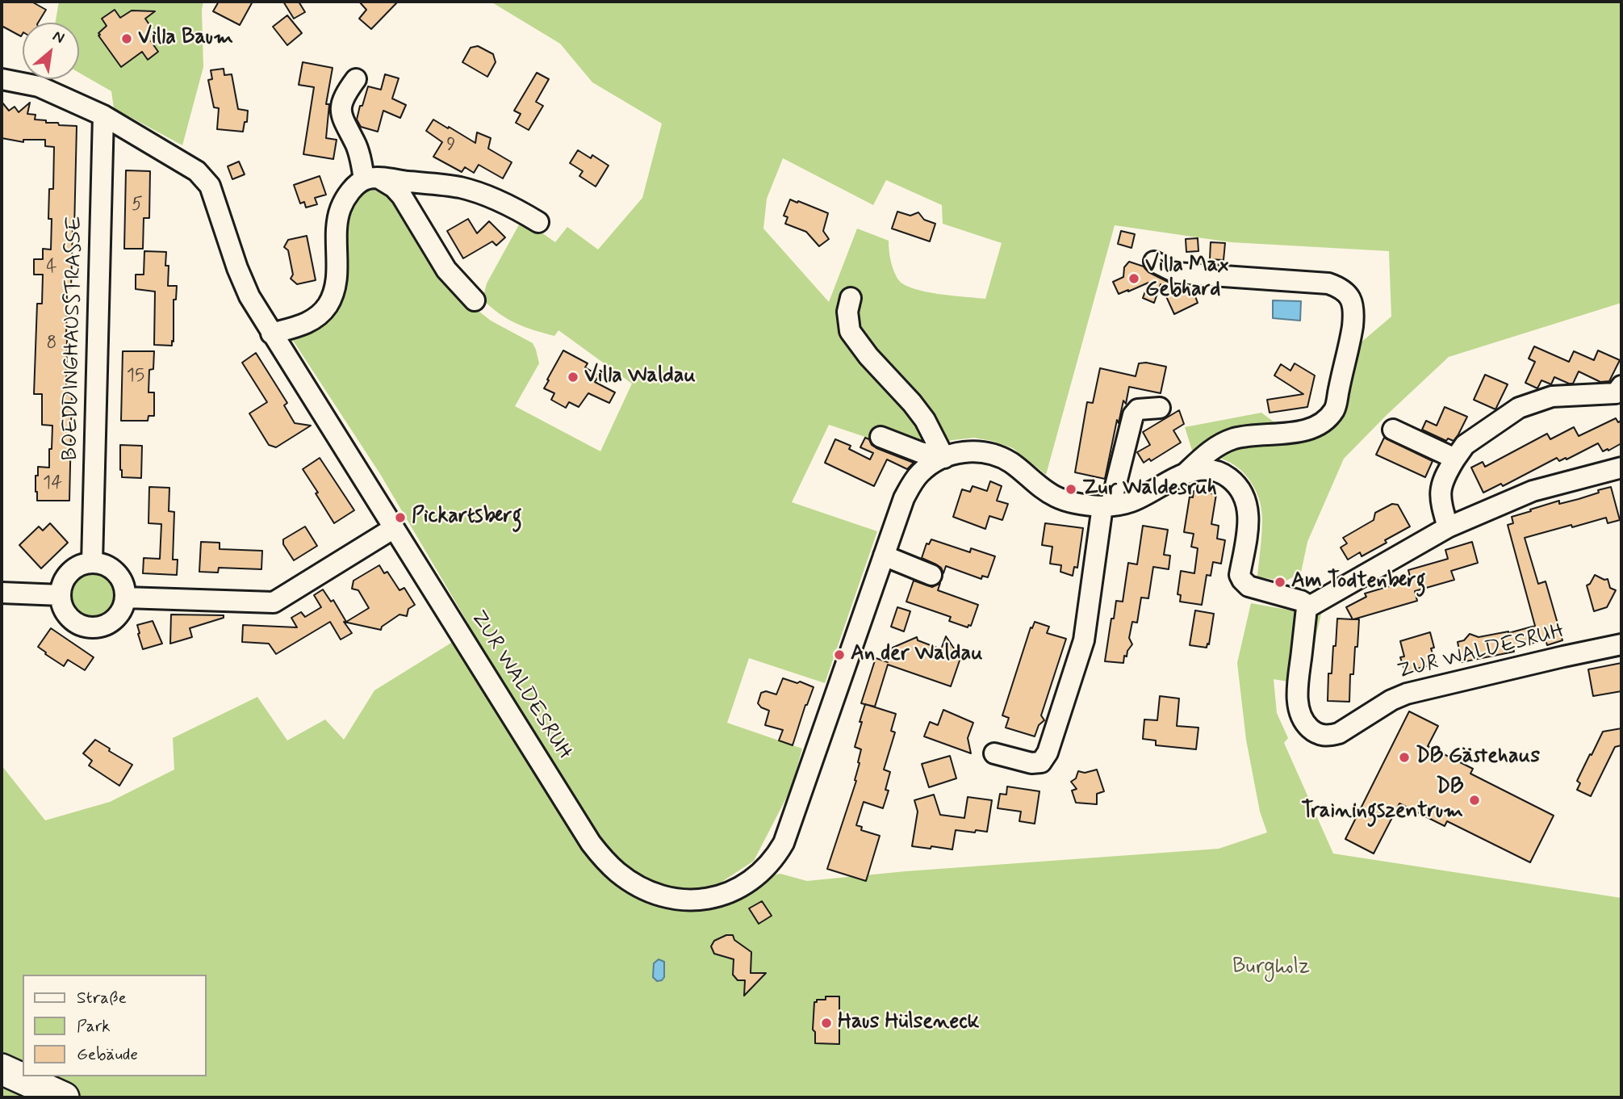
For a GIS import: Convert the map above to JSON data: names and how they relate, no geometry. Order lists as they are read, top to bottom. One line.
{"streets":{"street":["BOEDDINGHAUSSTRASSE","ZUR WALDESRUH"]},"crossings":[["BOEDDINGHAUSSTRASSE","ZUR WALDESRUH"]],"parks":["Burgholz"],"places":["Villa Baum","Villa Max Gebhard","Villa Waldau","Zur Waldesruh","Pickartsberg","Am Todtenberg","An der Waldau","DB Gästehaus","DB Trainingszentrum","Haus Hülseneck"],"house_numbers":["9","5","4","8","15","14"],"legend":["Straße","Park","Gebäude"],"north":"top right"}
